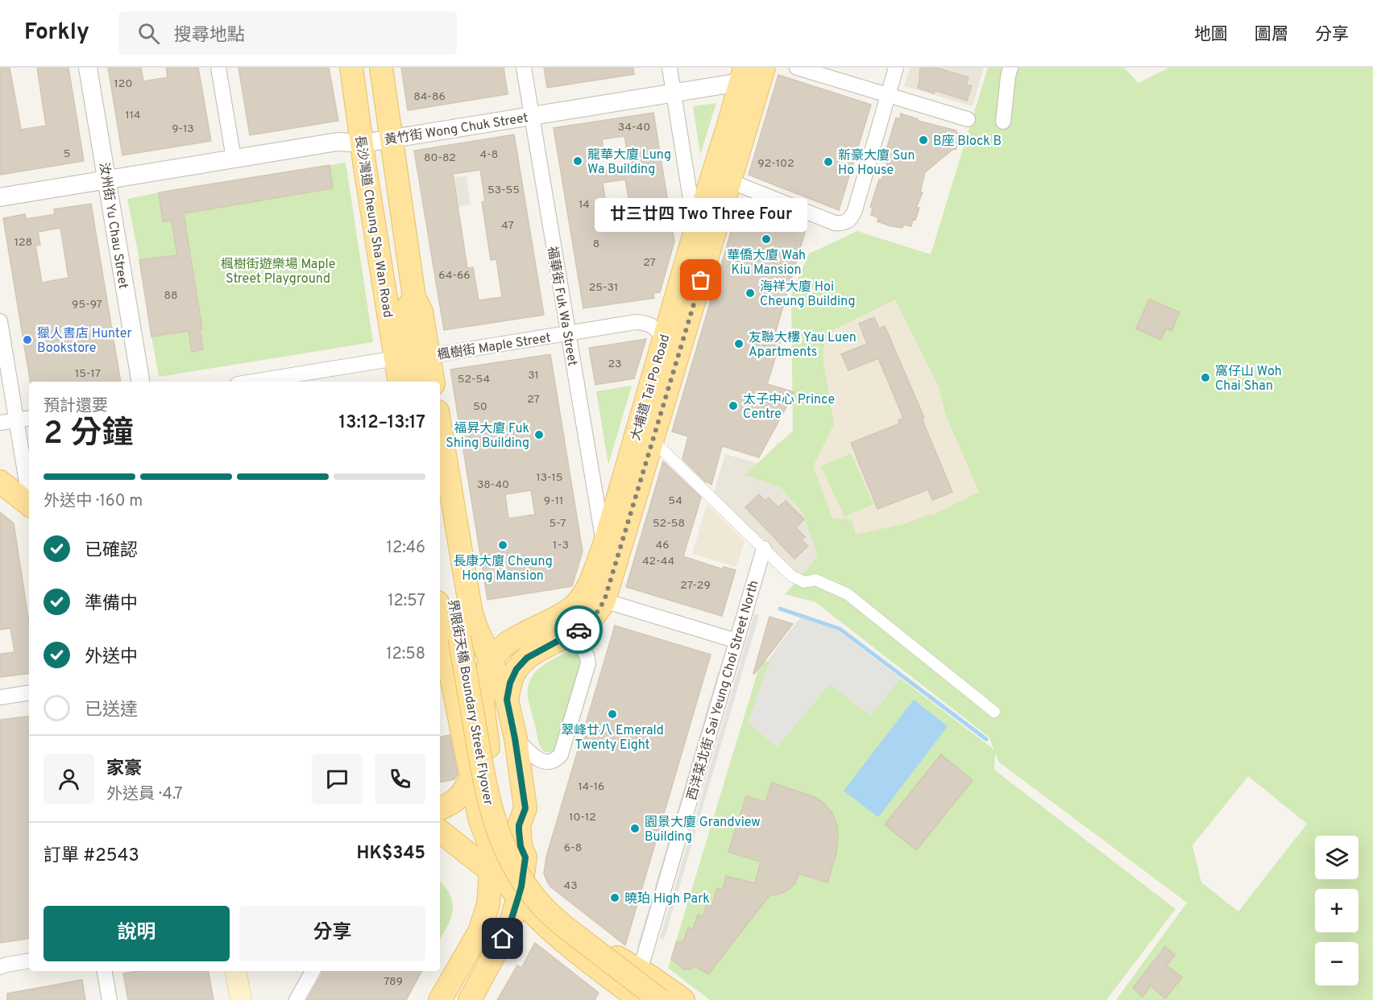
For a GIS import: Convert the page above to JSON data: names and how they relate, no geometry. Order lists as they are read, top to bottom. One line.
{"streets":{"main road":["長沙灣道 Cheung Sha Wan Road","大埔道 Tai Po Road","界限街天橋 Boundary Street Flyover"],"street":["黃竹街 Wong Chuk Street","汝州街 Yu Chau Street","福華街 Fuk Wa Street","楓樹街 Maple Street","西洋菜北街 Sai Yeung Choi Street North"]},"crossings":[["黃竹街 Wong Chuk Street","汝州街 Yu Chau Street"],["黃竹街 Wong Chuk Street","長沙灣道 Cheung Sha Wan Road"],["黃竹街 Wong Chuk Street","福華街 Fuk Wa Street"],["黃竹街 Wong Chuk Street","大埔道 Tai Po Road"],["長沙灣道 Cheung Sha Wan Road","楓樹街 Maple Street"],["福華街 Fuk Wa Street","楓樹街 Maple Street"],["福華街 Fuk Wa Street","大埔道 Tai Po Road"],["楓樹街 Maple Street","大埔道 Tai Po Road"]],"parks":["楓樹街遊樂場 Maple Street Playground"],"places":["B座 Block B","龍華大廈 Lung Wa Building","新豪大廈 Sun Ho House","華僑大廈 Wah Kiu Mansion","廿三廿四 Two Three Four","海祥大廈 Hoi Cheung Building","獵人書店 Hunter Bookstore","友聯大樓 Yau Luen Apartments","窩仔山 Woh Chai Shan","太子中心 Prince Centre","福昇大廈 Fuk Shing Building","長康大廈 Cheung Hong Mansion","翠峰廿八 Emerald Twenty Eight","園景大廈 Grandview Building","曉珀 High Park"],"house_numbers":["120","84-86","114","34-40","9-13","5","4-8","80-82","92-102","53-55","14","47","128","8","27","64-66","25-31","88","95-97","23","15-17","31","52-54","27","50","13-15","38-40","9-11","54","5-7","52-58","1-3","46","42-44","27-29","14-16","10-12","6-8","43","789"],"page":{"header":"Forkly","search":"搜尋地點","nav":["地圖","圖層","分享"],"bubble":"廿三廿四 Two Three Four","heading":["2 分鐘","預計還要","13:12–13:17"],"panel":["家豪","外送員 · 4.7","訂單 #2543","HK$345"],"bar":"外送中 · 160 m","list":[["已確認","12:46"],["準備中","12:57"],["外送中","12:58"],"已送達"],"map_buttons":["+","−"],"buttons":["說明","分享"]}}
